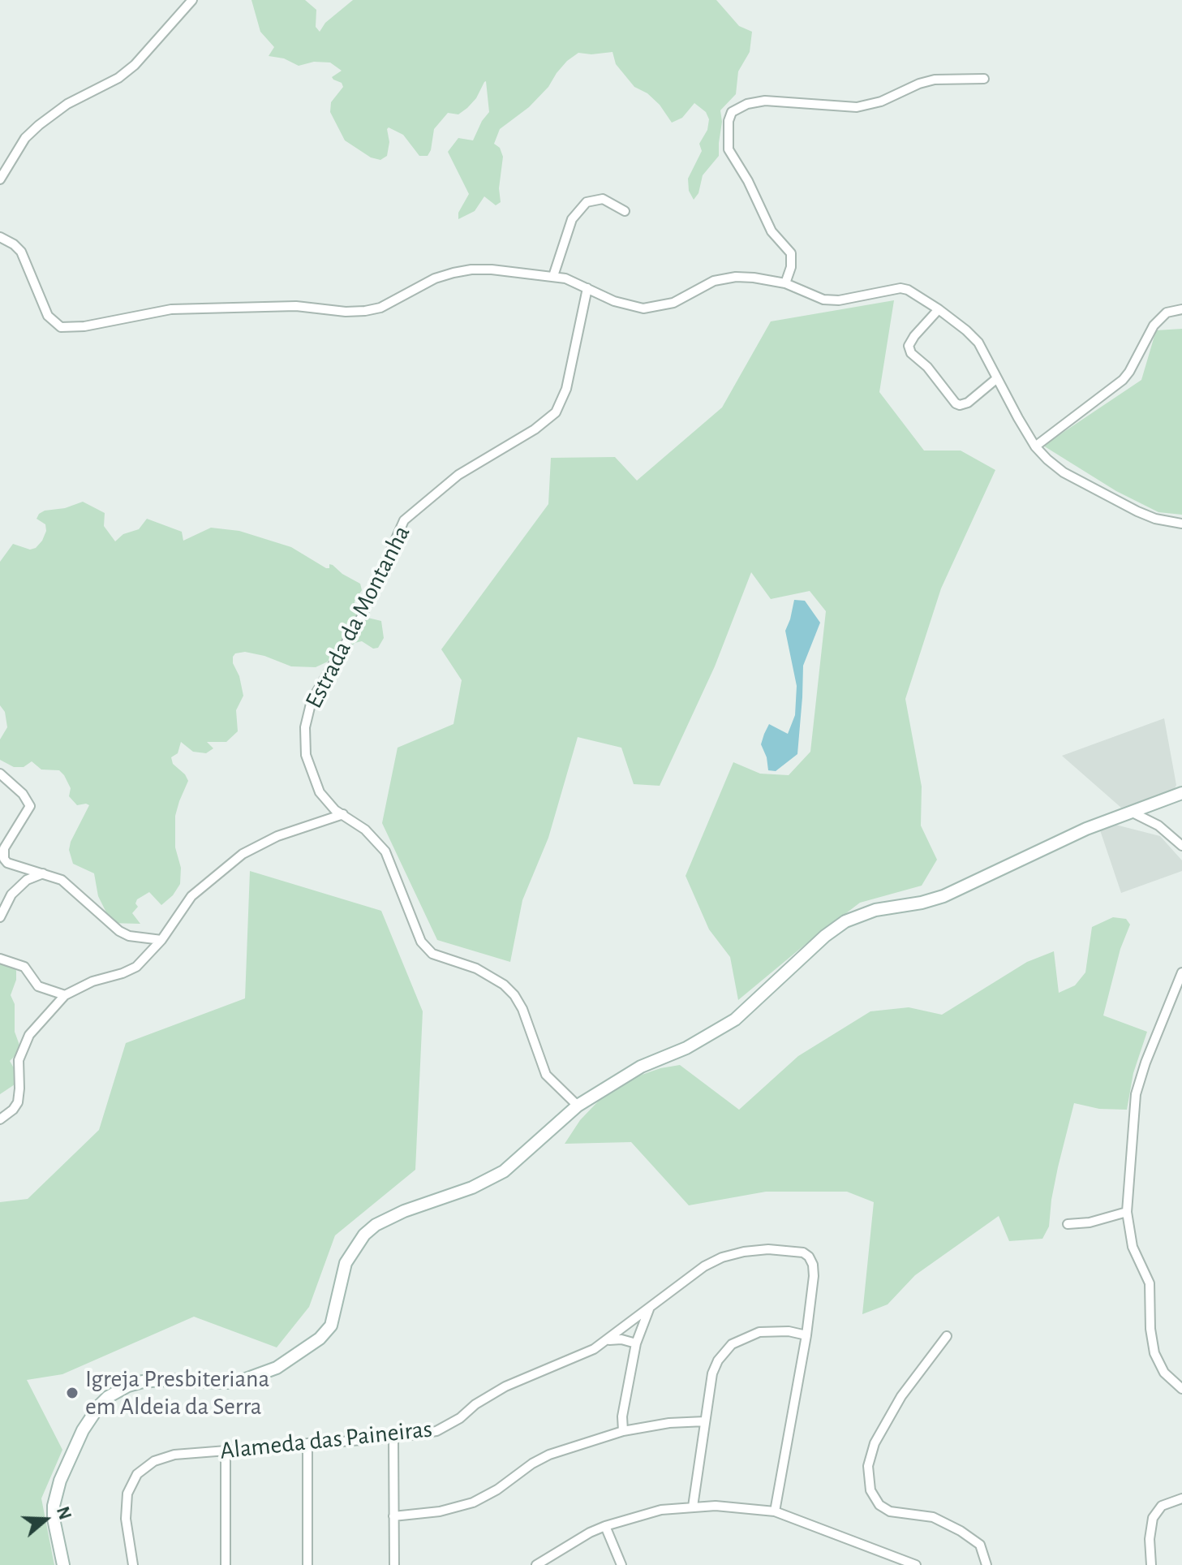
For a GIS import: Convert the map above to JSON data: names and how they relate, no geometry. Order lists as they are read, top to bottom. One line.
{"streets":{"street":["Estrada da Montanha","Alameda das Paineiras"]},"places":["Igreja Presbiteriana em Aldeia da Serra"],"north":"right"}
